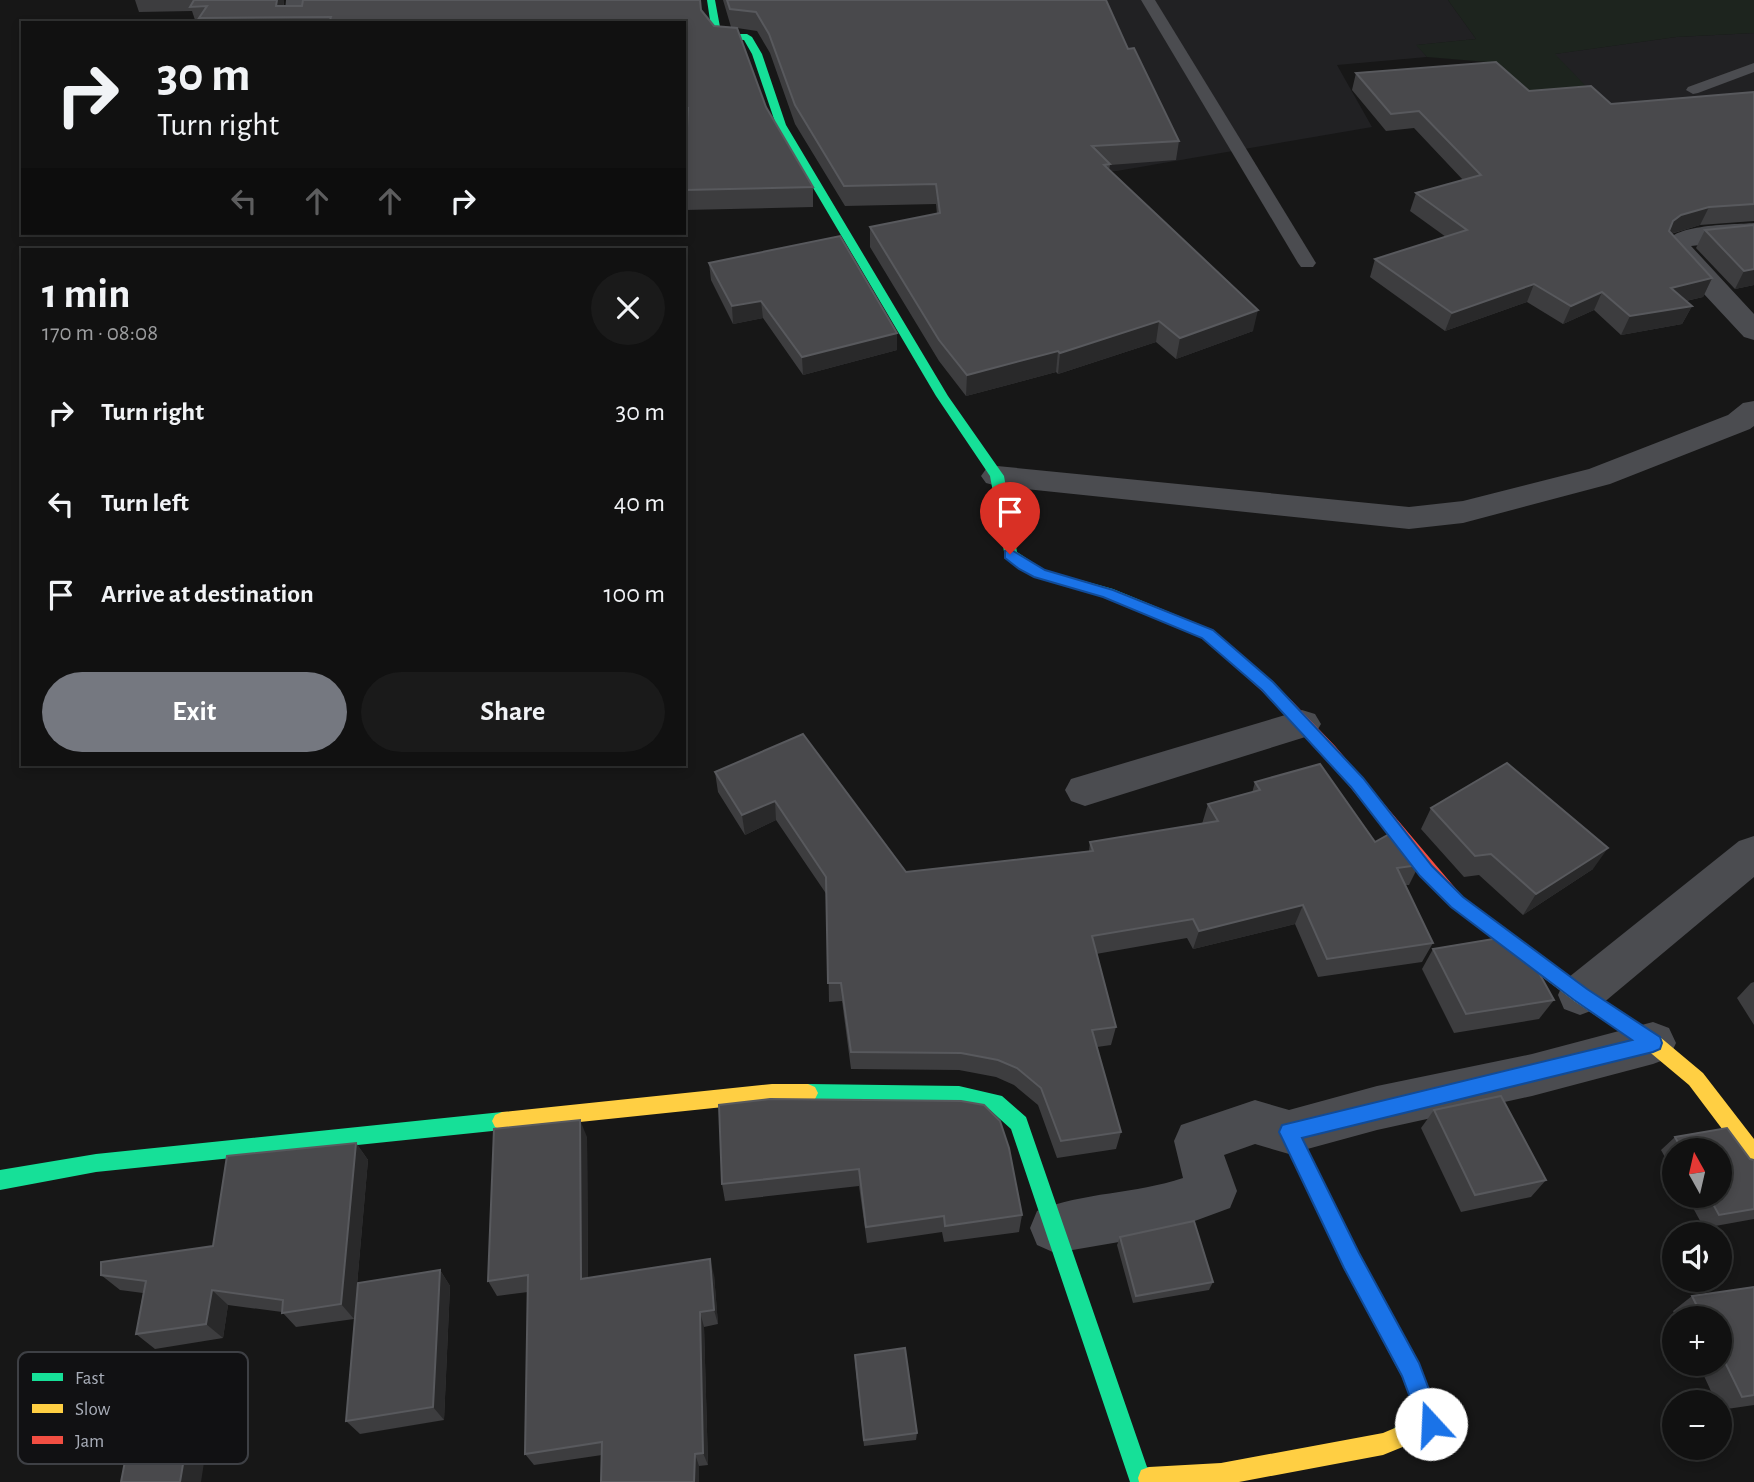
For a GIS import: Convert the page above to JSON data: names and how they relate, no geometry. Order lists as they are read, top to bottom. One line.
{"legend":["Fast","Slow","Jam"],"north":"top","page":{"turn":["30 m","Turn right"],"heading":["1 min","170 m · 08:08"],"list":[{"name":"Turn right","value":"30 m"},{"name":"Turn left","value":"40 m"},{"name":"Arrive at destination","value":"100 m"}],"buttons":["Exit","Share"],"map_buttons":["+","−"]}}
